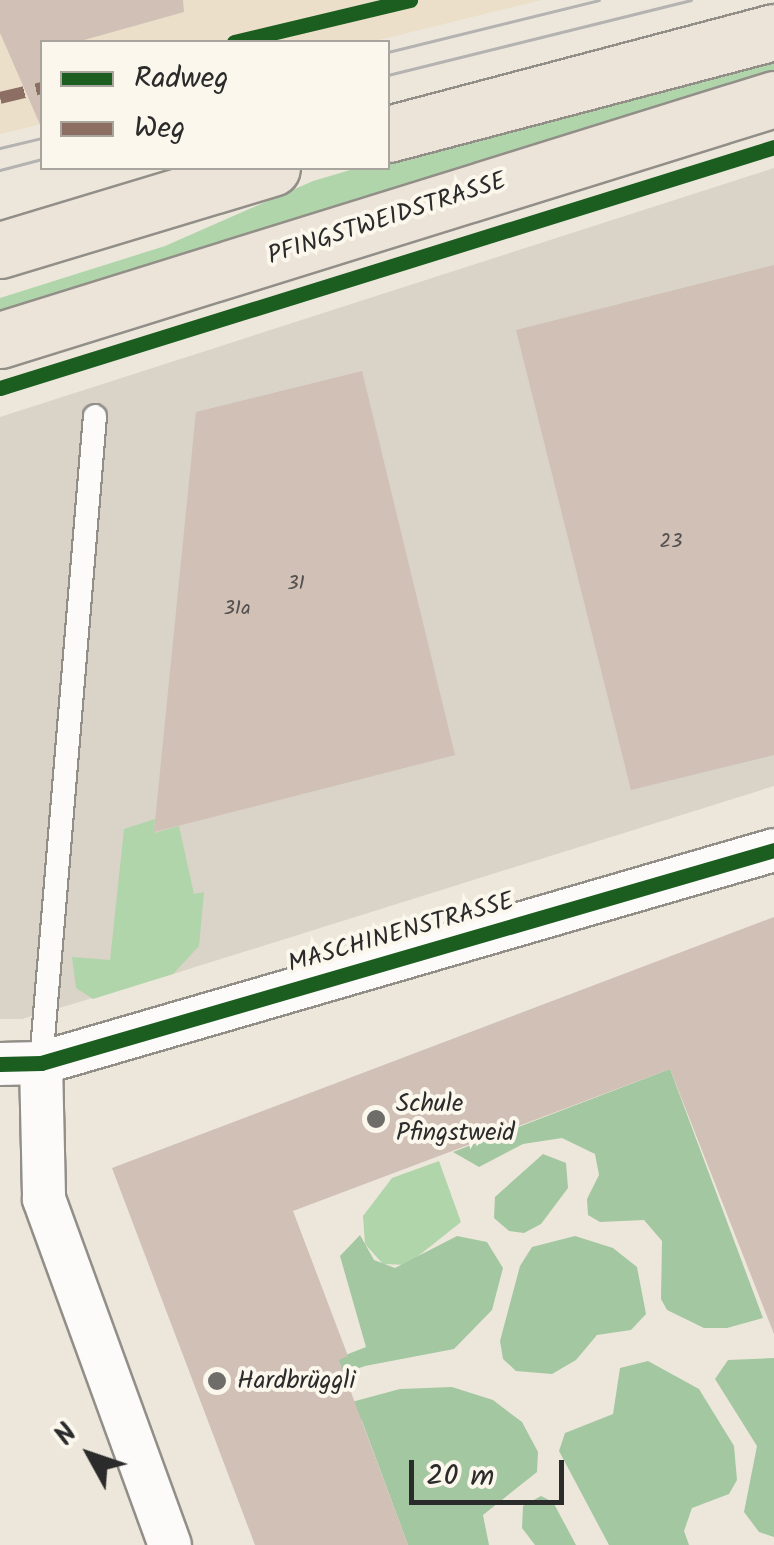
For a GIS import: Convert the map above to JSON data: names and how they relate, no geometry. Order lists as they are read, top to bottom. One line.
{"streets":{"main road":["PFINGSTWEIDSTRASSE"],"street":["MASCHINENSTRASSE"]},"places":["Schule Pfingstweid","Hardbrüggli"],"house_numbers":["23","31","31a"],"legend":["Radweg","Weg"],"scale_bar":"20 m","north":"top left"}
